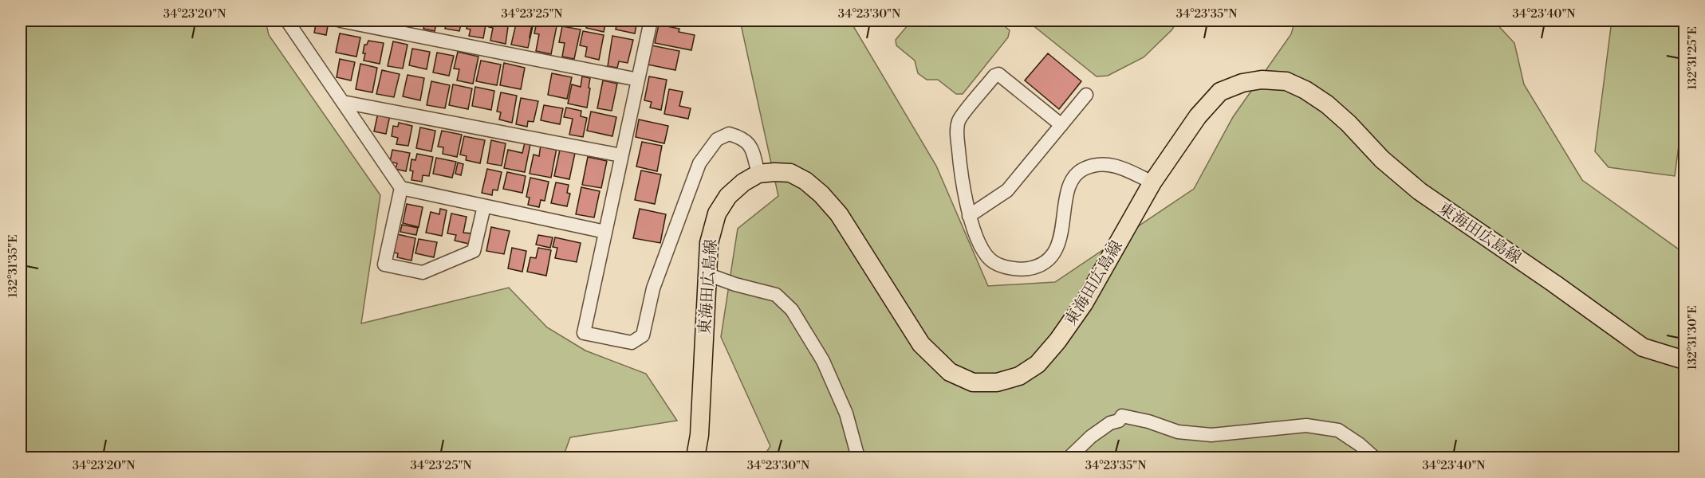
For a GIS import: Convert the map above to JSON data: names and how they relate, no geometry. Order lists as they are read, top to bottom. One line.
{"streets":{"main road":["東海田広島線"]},"coordinates":["34°23'20\"N","34°23'25\"N","34°23'30\"N","34°23'35\"N","34°23'40\"N","132°31'25\"E","132°31'35\"E","132°31'30\"E"]}
